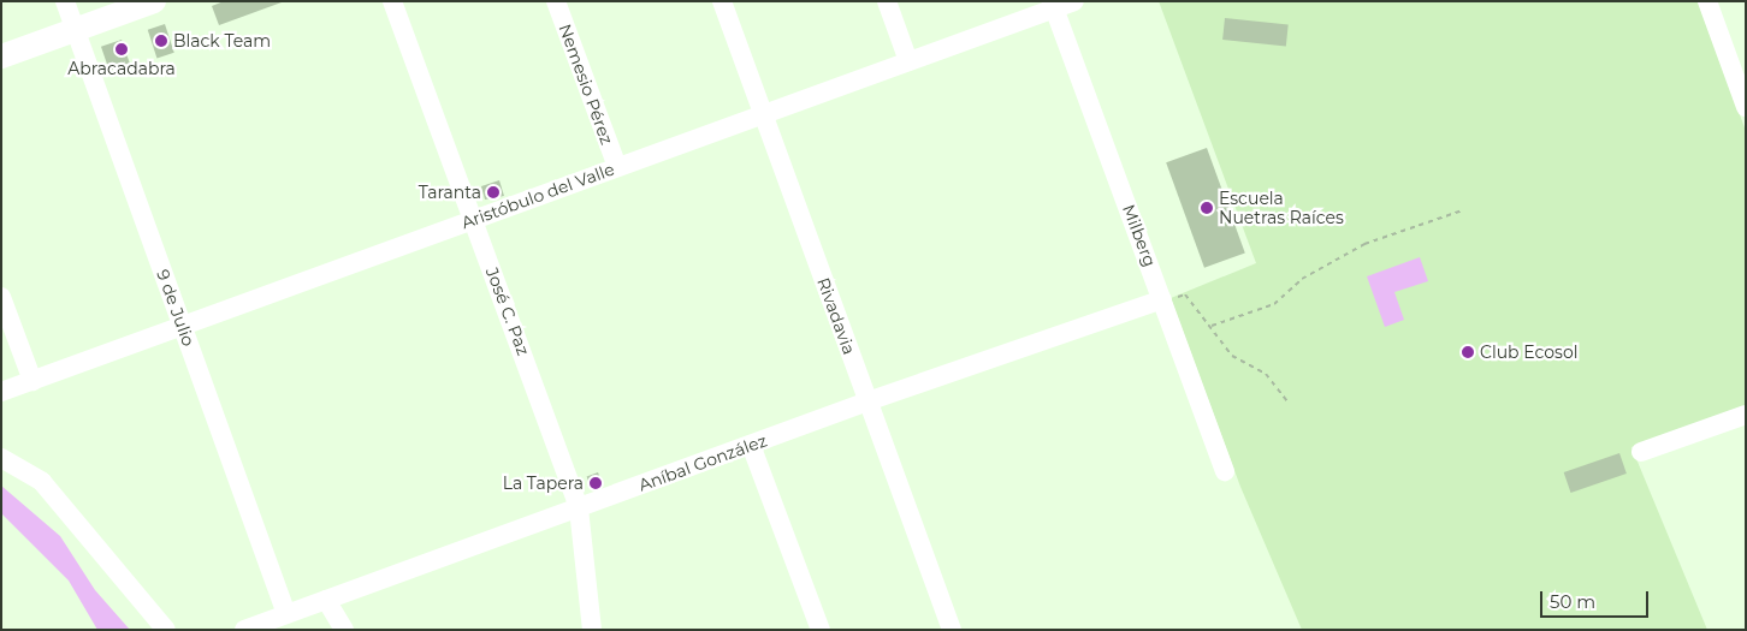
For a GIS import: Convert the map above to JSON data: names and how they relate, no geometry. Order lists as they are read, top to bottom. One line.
{"streets":{"street":["Nemesio Pérez","Aristóbulo del Valle","Milberg","9 de Julio","José C. Paz","Rivadavia","Aníbal González"]},"crossings":[["Nemesio Pérez","Aristóbulo del Valle"],["Aristóbulo del Valle","Milberg"],["Aristóbulo del Valle","9 de Julio"],["Aristóbulo del Valle","José C. Paz"],["Aristóbulo del Valle","Rivadavia"],["Milberg","Aníbal González"],["9 de Julio","Aníbal González"],["José C. Paz","Aníbal González"],["Rivadavia","Aníbal González"]],"places":["Black Team","Abracadabra","Taranta","Escuela Nuetras Raíces","Club Ecosol","La Tapera"],"scale_bar":"50 m"}
